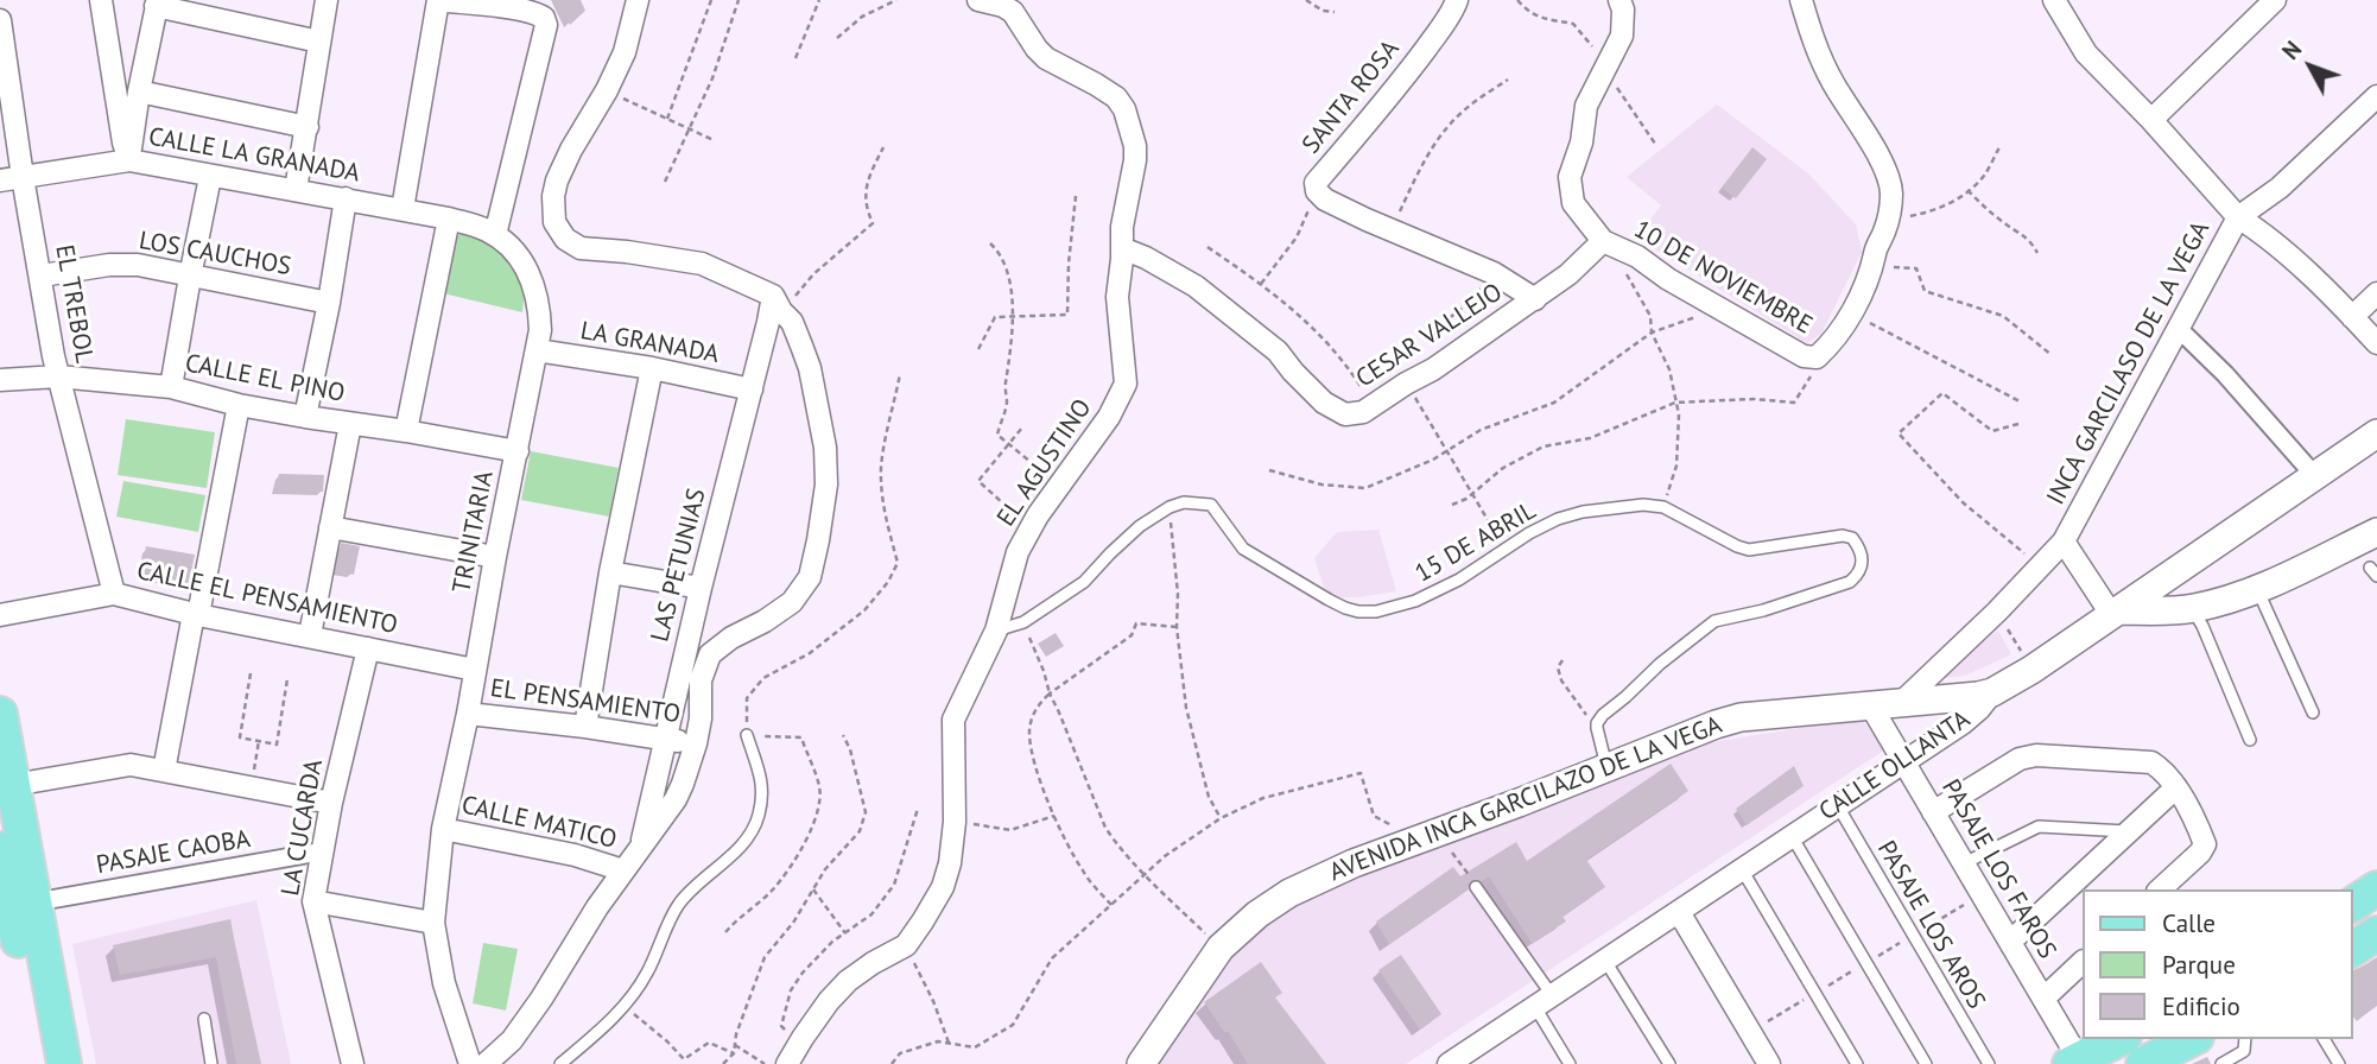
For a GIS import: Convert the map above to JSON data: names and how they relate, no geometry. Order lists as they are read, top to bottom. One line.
{"streets":{"street":["SANTA ROSA","CALLE LA GRANADA","LOS CAUCHOS","10 DE NOVIEMBRE","EL TREBOL","CESAR VALLEJO","LA GRANADA","INCA GARCILASO DE LA VEGA","CALLE EL PINO","EL AGUSTINO","TRINITARIA","LAS PETUNIAS","CALLE EL PENSAMIENTO","EL PENSAMIENTO","CALLE OLLANTA","AVENIDA INCA GARCILAZO DE LA VEGA","CALLE MATICO","LA CUCARDA","PASAJE CAOBA","PASAJE LOS FAROS"],"lane":["15 DE ABRIL","PASAJE LOS AROS"]},"crossings":[["SANTA ROSA","CESAR VALLEJO"],["CALLE LA GRANADA","EL TREBOL"],["CALLE LA GRANADA","TRINITARIA"],["LOS CAUCHOS","EL TREBOL"],["10 DE NOVIEMBRE","CESAR VALLEJO"],["EL TREBOL","CALLE EL PINO"],["EL TREBOL","CALLE EL PENSAMIENTO"],["CESAR VALLEJO","EL AGUSTINO"],["LA GRANADA","TRINITARIA"],["LA GRANADA","LAS PETUNIAS"],["INCA GARCILASO DE LA VEGA","AVENIDA INCA GARCILAZO DE LA VEGA"],["CALLE EL PINO","TRINITARIA"],["TRINITARIA","CALLE EL PENSAMIENTO"],["TRINITARIA","EL PENSAMIENTO"],["TRINITARIA","CALLE MATICO"],["LAS PETUNIAS","EL PENSAMIENTO"],["CALLE EL PENSAMIENTO","LA CUCARDA"],["CALLE OLLANTA","AVENIDA INCA GARCILAZO DE LA VEGA"],["CALLE OLLANTA","PASAJE LOS FAROS"],["CALLE OLLANTA","PASAJE LOS AROS"],["AVENIDA INCA GARCILAZO DE LA VEGA","PASAJE LOS FAROS"],["LA CUCARDA","PASAJE CAOBA"]],"legend":["Calle","Parque","Edificio"],"north":"top left"}
